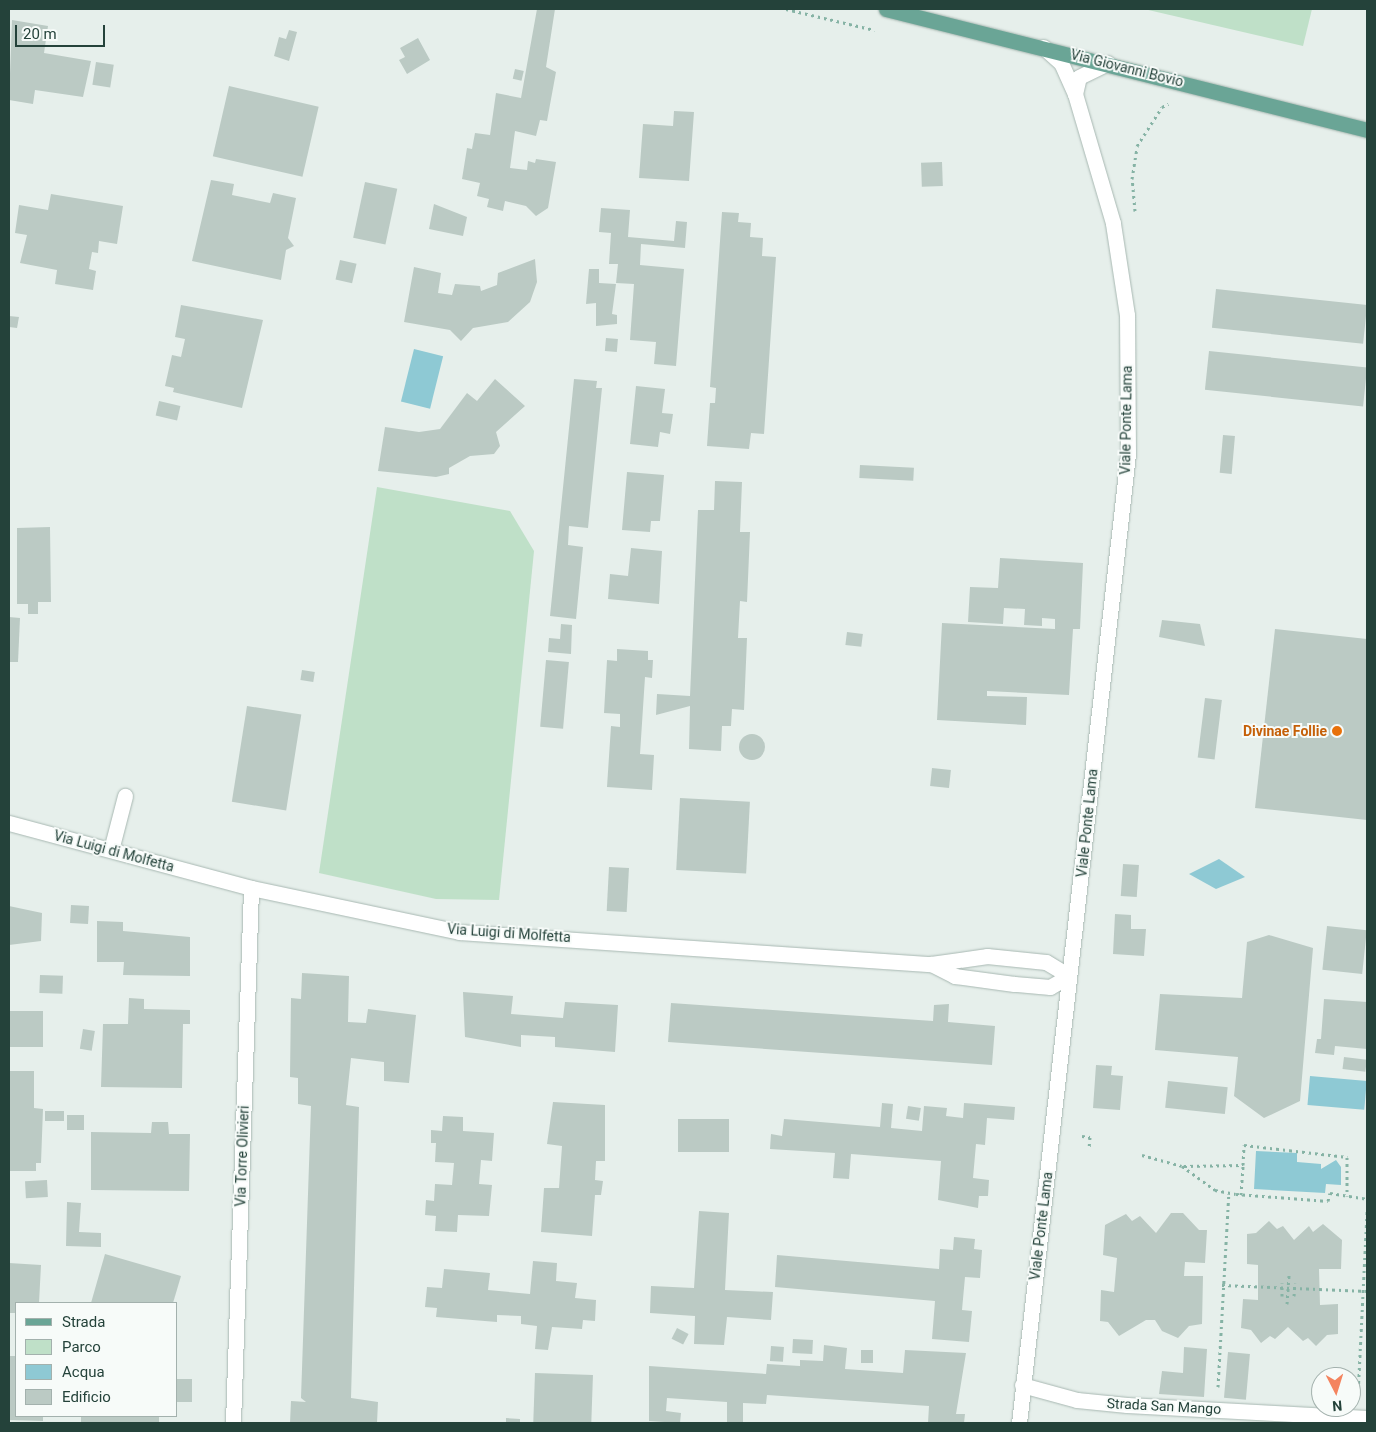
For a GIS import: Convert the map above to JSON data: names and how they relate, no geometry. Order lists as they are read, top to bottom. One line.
{"streets":{"main road":["Via Giovanni Bovio"],"street":["Viale Ponte Lama","Via Luigi di Molfetta","Via Torre Olivieri","Strada San Mango"]},"crossings":[["Via Giovanni Bovio","Viale Ponte Lama"],["Viale Ponte Lama","Via Luigi di Molfetta"],["Viale Ponte Lama","Strada San Mango"],["Via Luigi di Molfetta","Via Torre Olivieri"]],"places":["Divinae Follie"],"legend":["Strada","Parco","Acqua","Edificio"],"scale_bar":"20 m","north":"bottom"}
